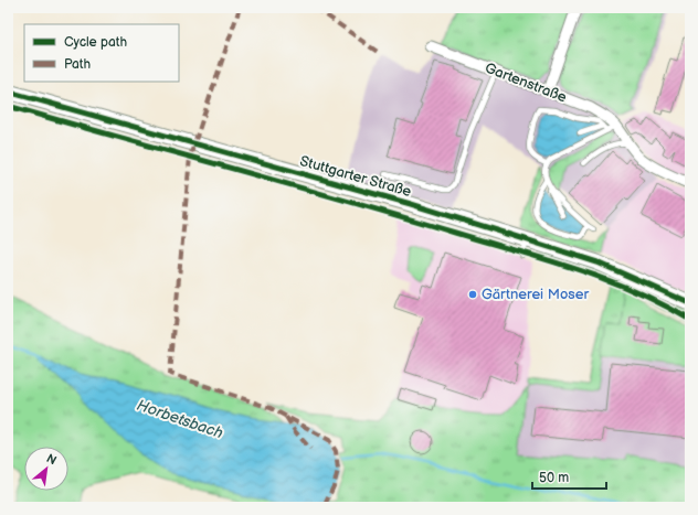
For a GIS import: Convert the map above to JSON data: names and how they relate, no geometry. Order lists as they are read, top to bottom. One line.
{"streets":{"street":["Gartenstraße","Stuttgarter Straße"]},"water":["Horbetsbach"],"places":["Gärtnerei Moser"],"legend":["Cycle path","Path"],"scale_bar":"50 m","north":"top right"}
